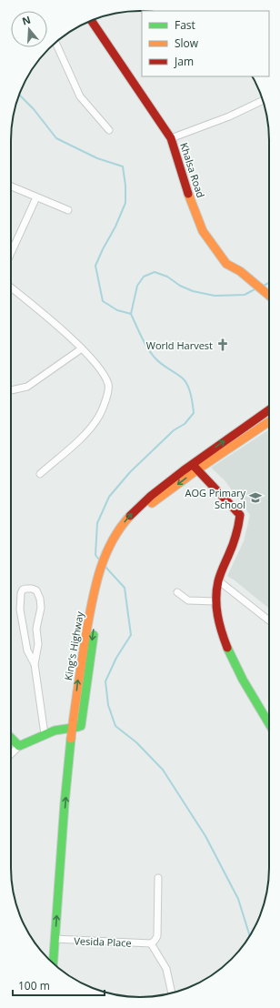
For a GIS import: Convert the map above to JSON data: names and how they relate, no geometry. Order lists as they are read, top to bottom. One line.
{"streets":{"main road":["Khalsa Road","King's Highway"],"street":["Vesida Place"]},"crossings":[["King's Highway","Vesida Place"]],"places":{"church":["World Harvest"],"school or university":["AOG Primary School"]},"legend":["Fast","Slow","Jam"],"scale_bar":"100 m","north":"top"}
